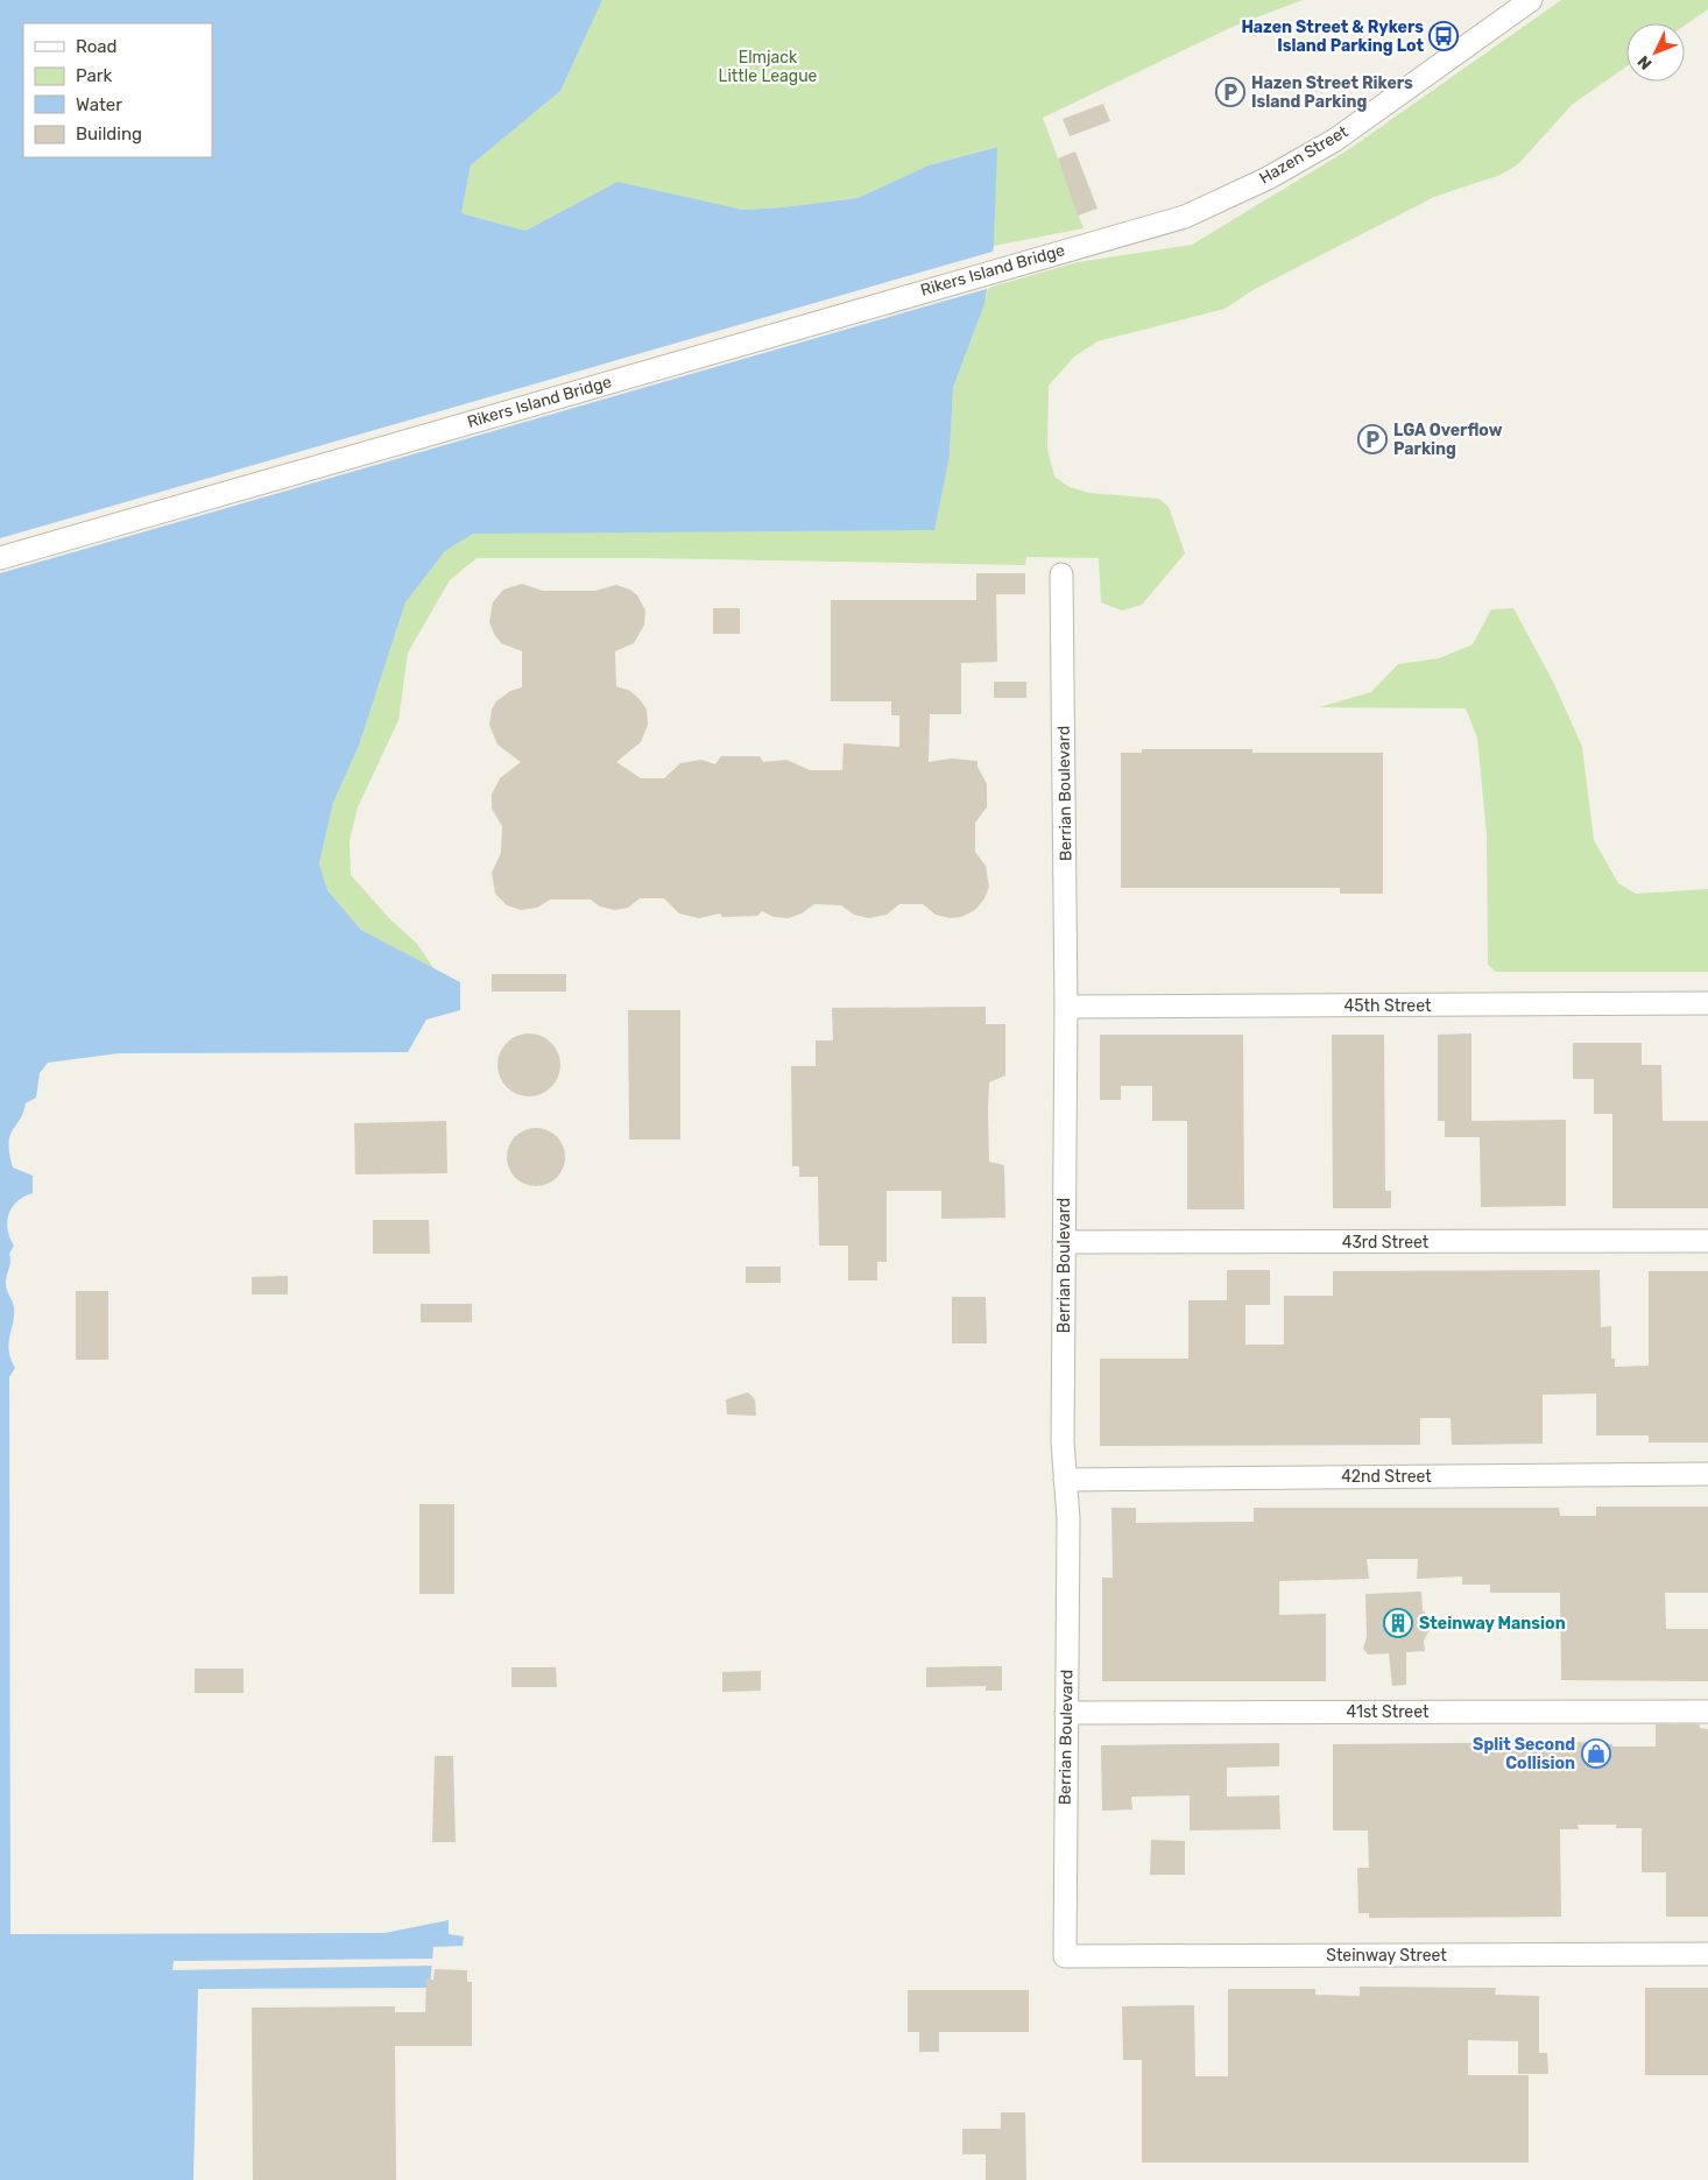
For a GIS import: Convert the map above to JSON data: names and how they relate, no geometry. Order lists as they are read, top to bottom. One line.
{"streets":{"street":["Hazen Street","Rikers Island Bridge","Berrian Boulevard","45th Street","43rd Street","42nd Street","41st Street","Steinway Street"]},"crossings":[["Hazen Street","Rikers Island Bridge"],["Berrian Boulevard","45th Street"],["Berrian Boulevard","43rd Street"],["Berrian Boulevard","42nd Street"],["Berrian Boulevard","41st Street"],["Berrian Boulevard","Steinway Street"]],"parks":["Elmjack Little League"],"places":{"bus stop":["Hazen Street & Rykers Island Parking Lot"],"parking":["Hazen Street Rikers Island Parking","LGA Overflow Parking"],"building":["Steinway Mansion"],"shop":["Split Second Collision"]},"legend":["Road","Park","Water","Building"],"north":"bottom left"}
